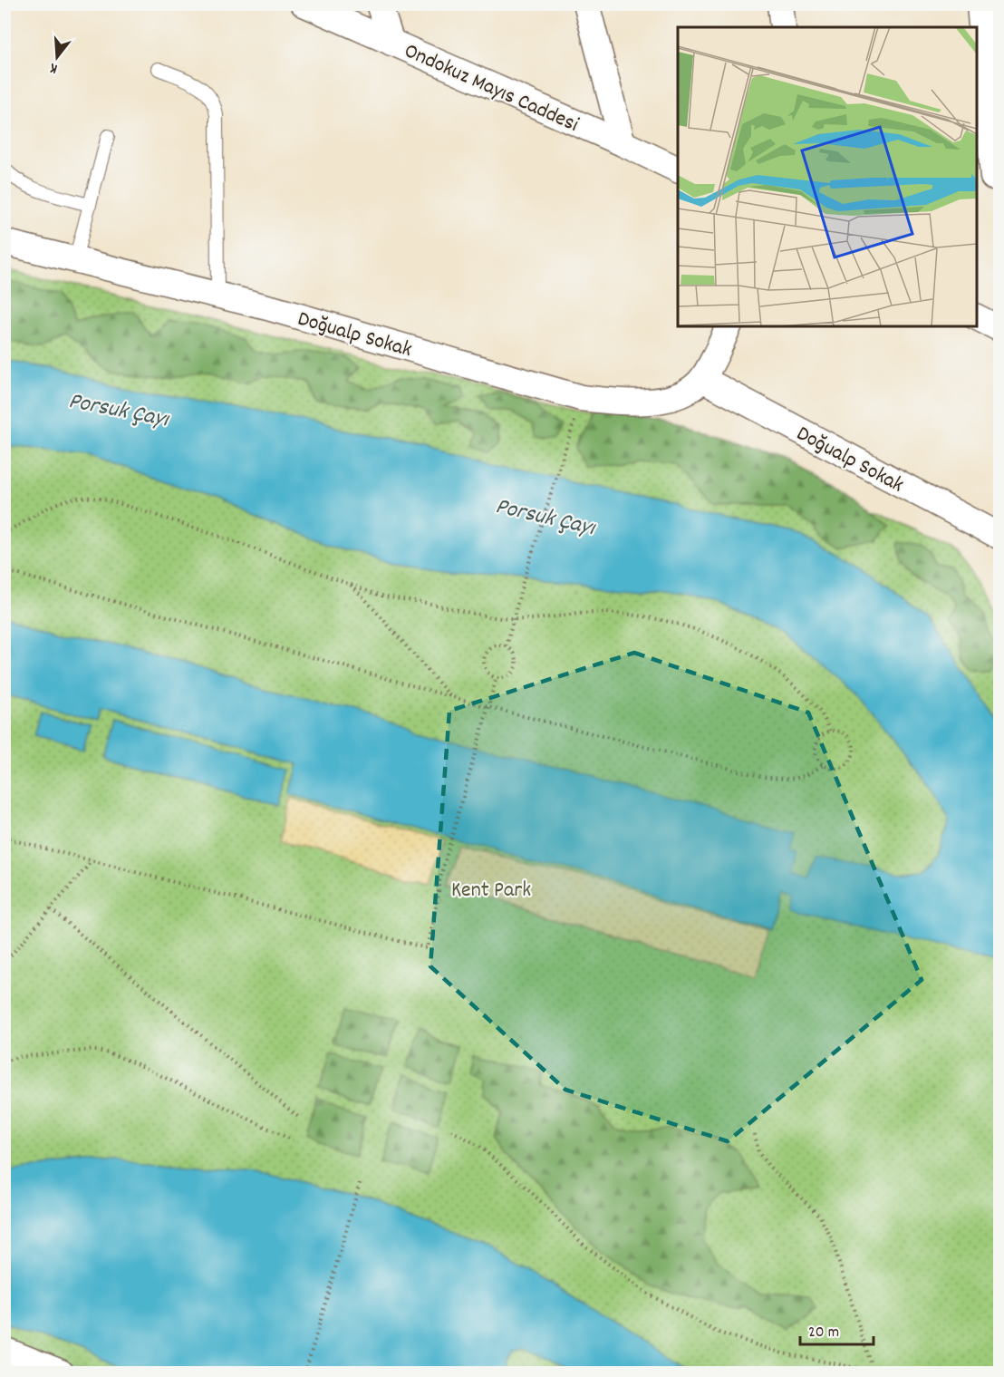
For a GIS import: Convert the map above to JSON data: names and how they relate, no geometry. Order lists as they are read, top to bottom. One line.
{"streets":{"street":["Ondokuz Mayıs Caddesi","Doğualp Sokak"]},"water":["Porsuk Çayı"],"parks":["Kent Park"],"scale_bar":"20 m","north":"bottom"}
